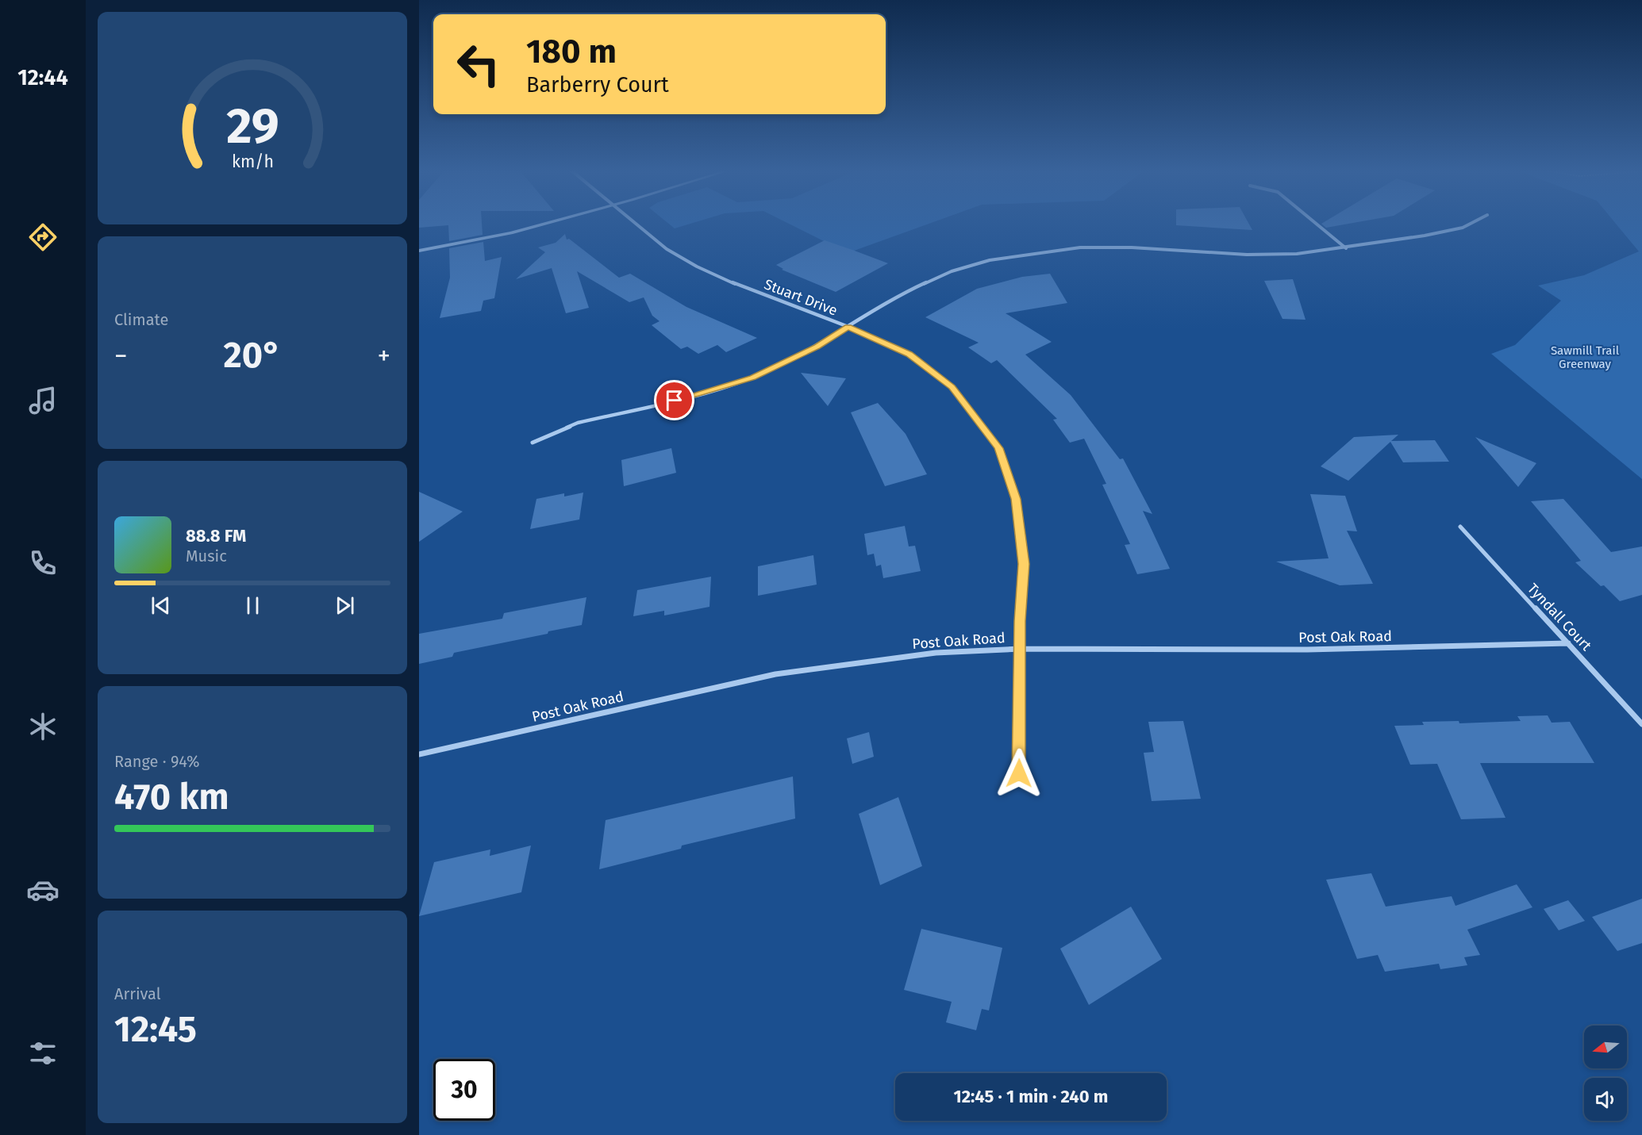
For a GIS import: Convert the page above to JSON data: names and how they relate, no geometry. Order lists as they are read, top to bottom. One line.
{"streets":{"street":["Stuart Drive","Tyndall Court","Post Oak Road"]},"crossings":[["Stuart Drive","Post Oak Road"],["Tyndall Court","Post Oak Road"]],"parks":["Sawmill Trail Greenway"],"north":"left","page":{"tabs":"12:44","turn":["180 m","Barberry Court"],"tile":["Climate",["Range · 94%","470 km"],["Arrival","12:45"]],"heat":["−","20°","+"],"song":["88.8 FM","Music"],"limit":"30","trip":"12:45 · 1 min · 240 m","gauge":["29","km/h"]}}
